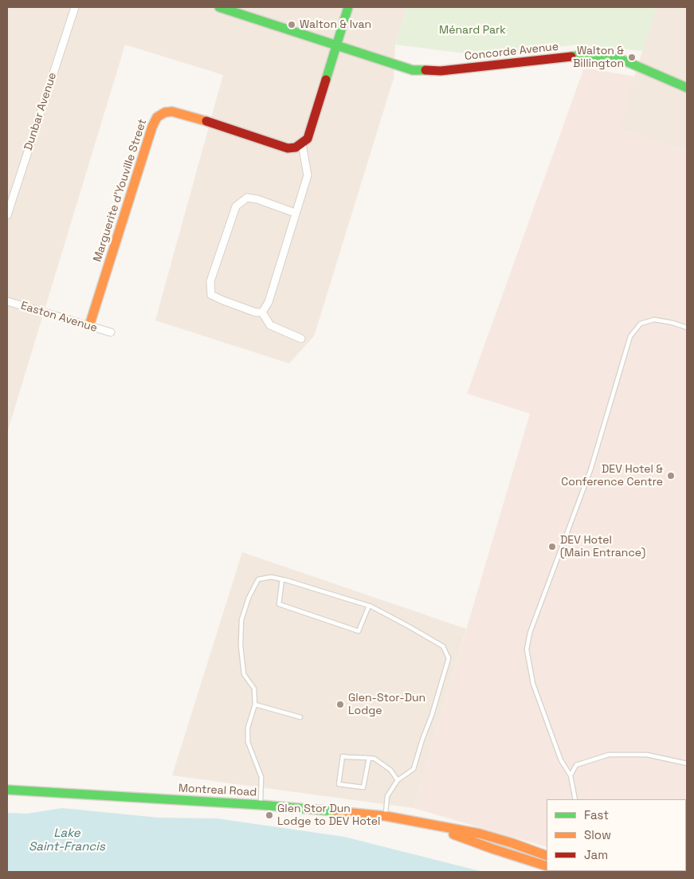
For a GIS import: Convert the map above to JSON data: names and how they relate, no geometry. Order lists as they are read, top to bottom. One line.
{"streets":{"street":["Concorde Avenue","Dunbar Avenue","Marguerite d'Youville Street","Easton Avenue","Montreal Road"]},"crossings":[["Marguerite d'Youville Street","Easton Avenue"]],"water":["Lake Saint-Francis"],"parks":["Ménard Park"],"places":["Walton & Ivan","Walton & Billington","DEV Hotel & Conference Centre","DEV Hotel (Main Entrance)","Glen-Stor-Dun Lodge","Glen Stor Dun Lodge to DEV Hotel"],"legend":["Fast","Slow","Jam"]}
